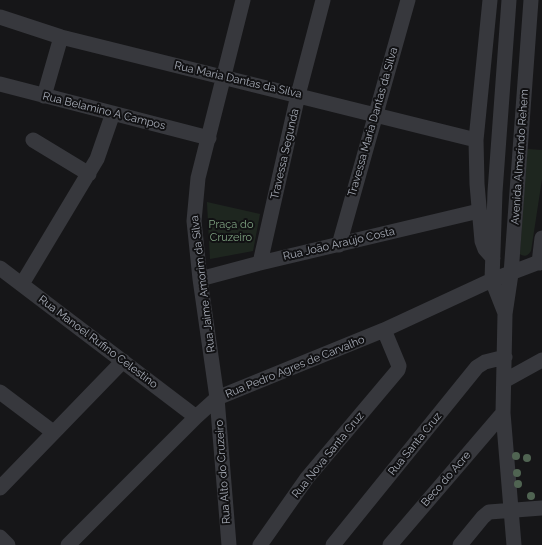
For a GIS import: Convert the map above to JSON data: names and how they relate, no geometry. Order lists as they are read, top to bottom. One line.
{"streets":{"street":["Rua Maria Dantas da Silva","Rua Belamino A Campos","Travessa Maria Dantas da Silva","Travessa Segunda","Avenida Almerindo Rehem","Rua João Araújo Costa","Rua Jaime Amorim da Silva","Rua Manoel Rufino Celestino","Rua Pedro Agres de Carvalho","Rua Santa Cruz","Rua Nova Santa Cruz","Rua Alto do Cruzeiro","Beco do Acre"]},"crossings":[["Rua Maria Dantas da Silva","Travessa Maria Dantas da Silva"],["Rua Maria Dantas da Silva","Travessa Segunda"],["Rua Maria Dantas da Silva","Rua Jaime Amorim da Silva"],["Rua Belamino A Campos","Rua Jaime Amorim da Silva"],["Travessa Maria Dantas da Silva","Rua João Araújo Costa"],["Travessa Segunda","Rua João Araújo Costa"],["Avenida Almerindo Rehem","Rua Pedro Agres de Carvalho"],["Avenida Almerindo Rehem","Rua Santa Cruz"],["Avenida Almerindo Rehem","Beco do Acre"],["Rua João Araújo Costa","Rua Jaime Amorim da Silva"],["Rua Jaime Amorim da Silva","Rua Pedro Agres de Carvalho"],["Rua Jaime Amorim da Silva","Rua Alto do Cruzeiro"],["Rua Manoel Rufino Celestino","Rua Pedro Agres de Carvalho"],["Rua Pedro Agres de Carvalho","Rua Nova Santa Cruz"],["Rua Pedro Agres de Carvalho","Rua Alto do Cruzeiro"]],"parks":["Praça do Cruzeiro"]}
